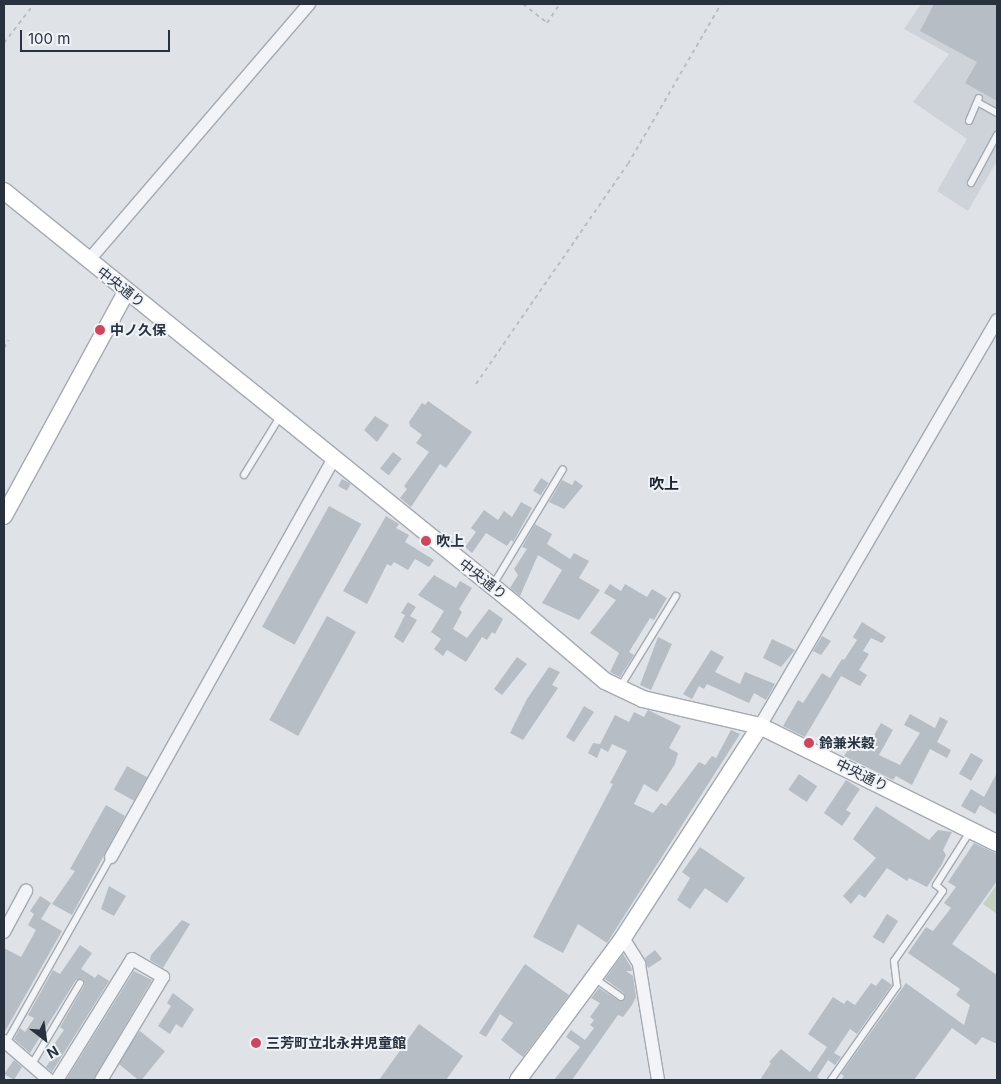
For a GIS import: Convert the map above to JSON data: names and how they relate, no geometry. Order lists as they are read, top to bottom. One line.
{"streets":{"street":["中央通り"]},"districts":["吹上"],"places":["中ノ久保","吹上","鈴兼米穀","三芳町立北永井児童館"],"scale_bar":"100 m","north":"bottom right"}
